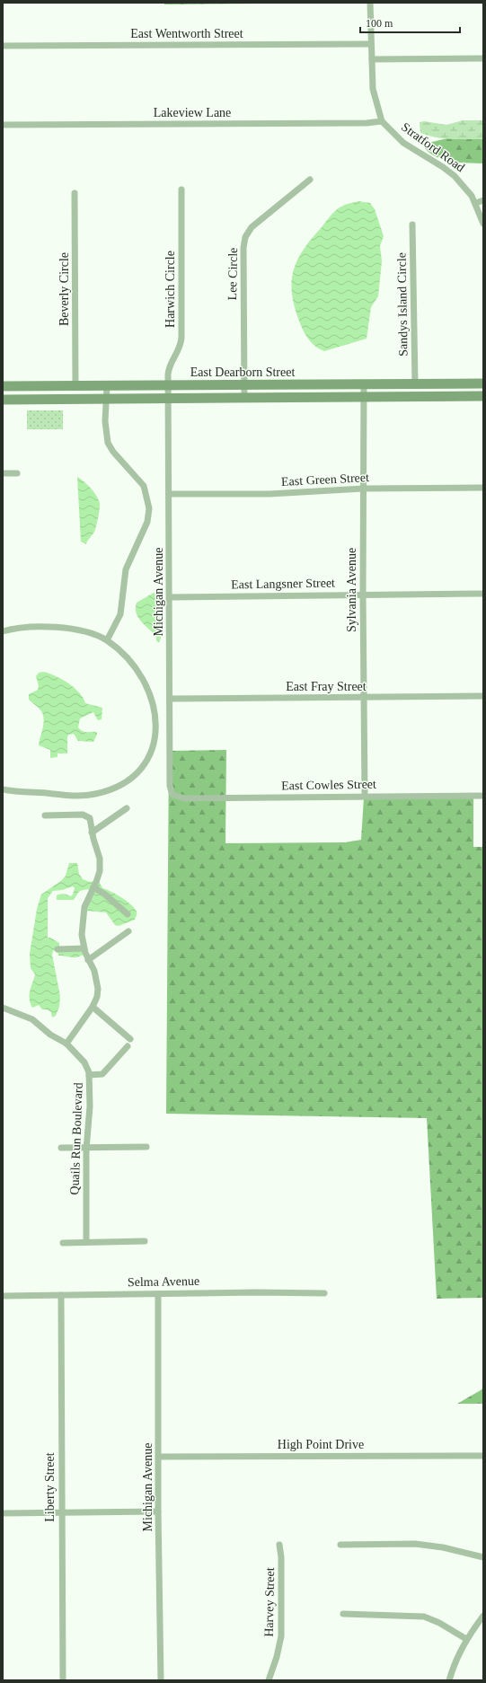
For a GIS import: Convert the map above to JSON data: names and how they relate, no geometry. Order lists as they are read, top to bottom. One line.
{"streets":{"main road":["East Dearborn Street"],"street":["East Wentworth Street","Lakeview Lane","Stratford Road","Lee Circle","Beverly Circle","Harwich Circle","Sandys Island Circle","East Green Street","East Langsner Street","Sylvania Avenue","Michigan Avenue","East Fray Street","East Cowles Street","Quails Run Boulevard","Selma Avenue","High Point Drive","Liberty Street","Harvey Street"]},"crossings":[["East Wentworth Street","Stratford Road"],["Lakeview Lane","Stratford Road"],["Lee Circle","East Dearborn Street"],["Beverly Circle","East Dearborn Street"],["Harwich Circle","East Dearborn Street"],["Harwich Circle","Michigan Avenue"],["Sandys Island Circle","East Dearborn Street"],["East Dearborn Street","Sylvania Avenue"],["East Dearborn Street","Michigan Avenue"],["East Green Street","Sylvania Avenue"],["East Green Street","Michigan Avenue"],["East Langsner Street","Sylvania Avenue"],["East Langsner Street","Michigan Avenue"],["Sylvania Avenue","East Fray Street"],["Sylvania Avenue","East Cowles Street"],["Michigan Avenue","East Fray Street"],["Michigan Avenue","East Cowles Street"],["Michigan Avenue","Selma Avenue"],["Michigan Avenue","High Point Drive"],["Selma Avenue","Liberty Street"]],"scale_bar":"100 m"}
